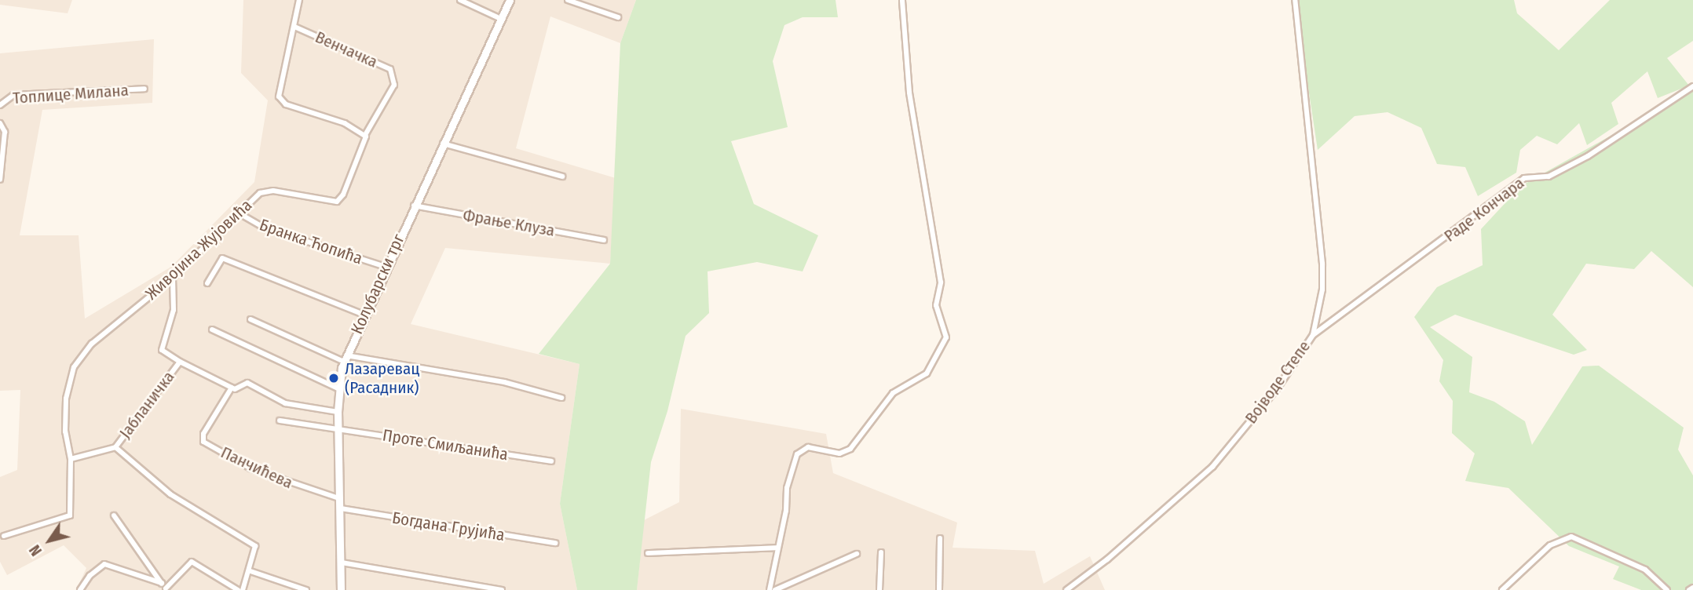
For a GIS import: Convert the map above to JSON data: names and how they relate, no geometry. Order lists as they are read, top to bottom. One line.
{"streets":{"street":["Венчачка","Топлице Милана","Раде Кончара","Фрање Клуза","Бранка Ћопића","Живојина Жујовића","Колубарски трг","Војводе Степе","Јабланичка","Проте Смиљанића","Панчићева","Богдана Грујића"]},"crossings":[["Венчачка","Живојина Жујовића"],["Раде Кончара","Војводе Степе"],["Фрање Клуза","Колубарски трг"],["Бранка Ћопића","Живојина Жујовића"],["Бранка Ћопића","Колубарски трг"],["Живојина Жујовића","Јабланичка"],["Колубарски трг","Проте Смиљанића"],["Колубарски трг","Панчићева"],["Колубарски трг","Богдана Грујића"]],"places":["Лазаревац (Расадник)"],"north":"bottom left"}
